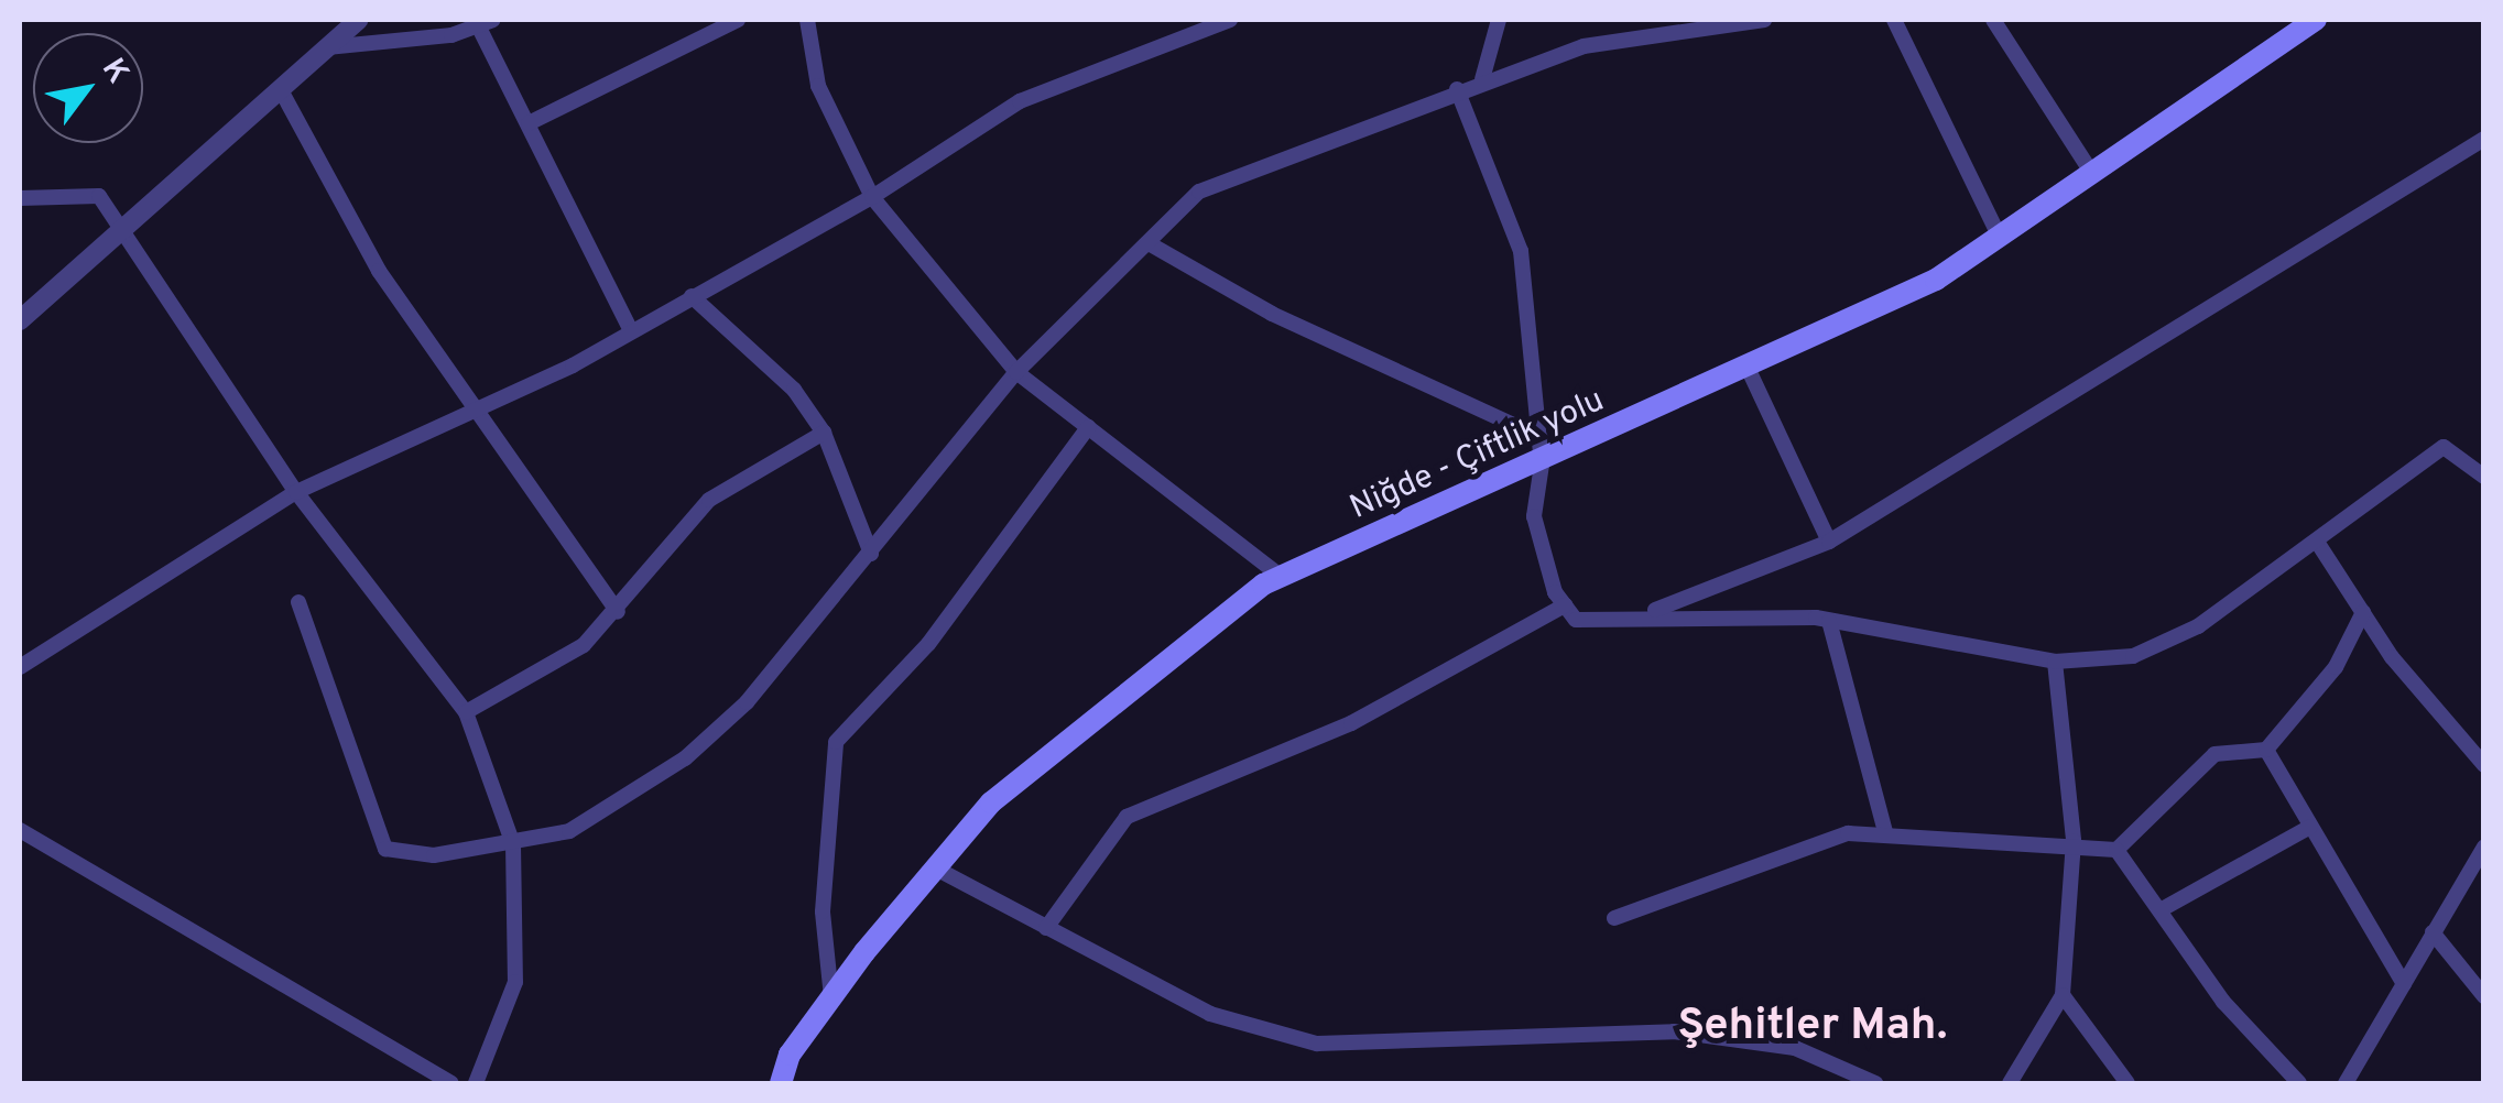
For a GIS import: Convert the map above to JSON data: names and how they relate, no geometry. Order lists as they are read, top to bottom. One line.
{"streets":{"main road":["Niğde - Çiftlik yolu"]},"districts":["Şehitler Mah."],"north":"top right"}
